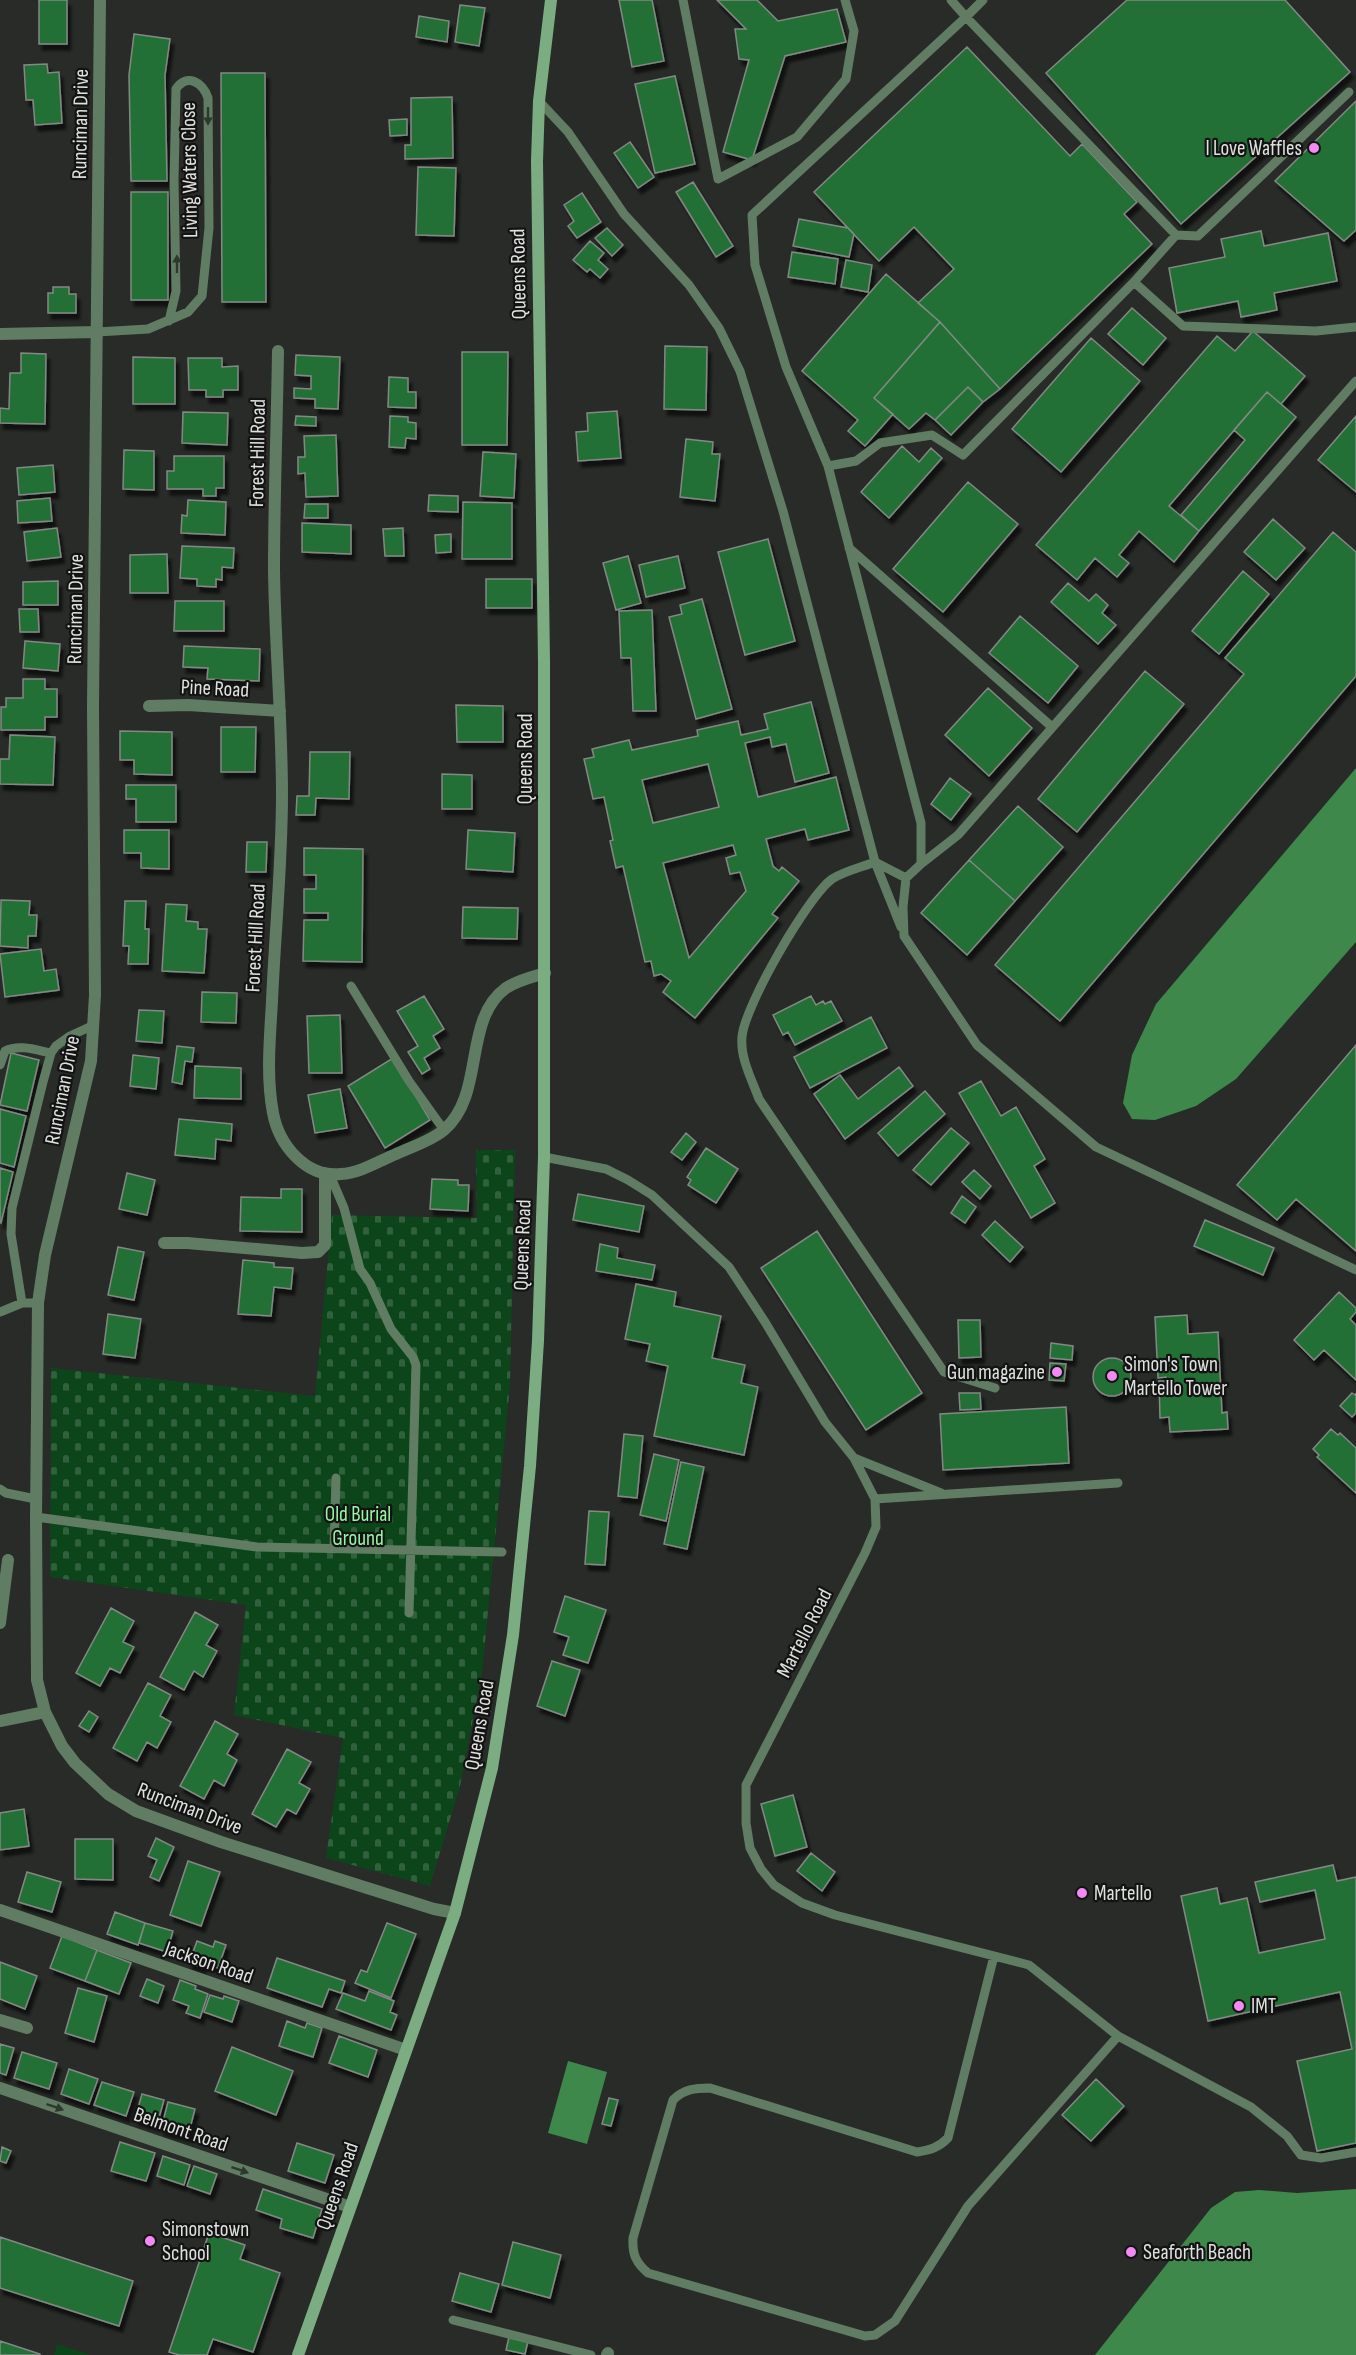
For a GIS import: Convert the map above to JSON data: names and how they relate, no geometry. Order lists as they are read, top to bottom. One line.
{"streets":{"main road":["Queens Road"],"street":["Runciman Drive","Forest Hill Road","Pine Road","Jackson Road","Belmont Road"],"lane":["Living Waters Close","Martello Road"]},"crossings":[["Runciman Drive","Living Waters Close"],["Runciman Drive","Queens Road"],["Queens Road","Martello Road"],["Queens Road","Jackson Road"],["Queens Road","Belmont Road"],["Forest Hill Road","Pine Road"]],"one_way":["Belmont Road"],"parks":["Old Burial Ground"],"places":["I Love Waffles","Gun magazine","Simon's Town Martello Tower","Martello","IMT","Simonstown School","Seaforth Beach"]}
